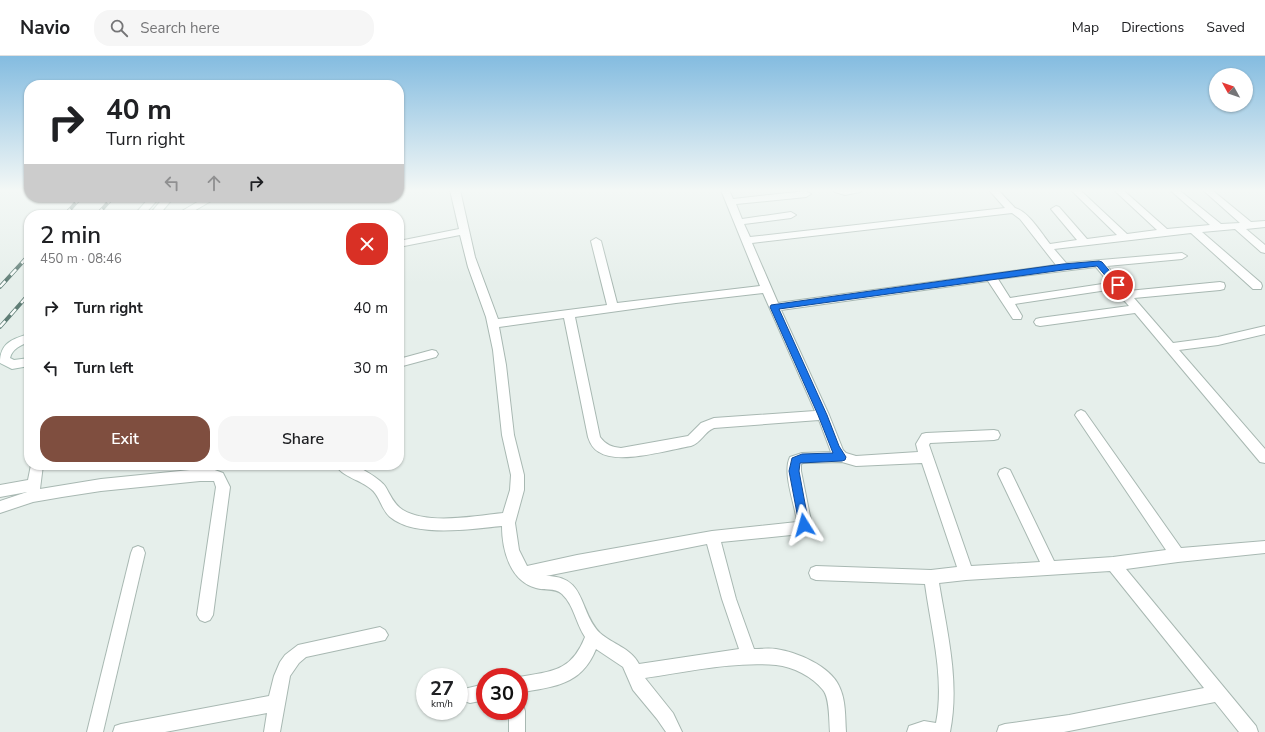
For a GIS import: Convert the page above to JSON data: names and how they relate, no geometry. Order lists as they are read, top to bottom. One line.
{"north":"top left","page":{"header":"Navio","search":"Search here","nav":["Map","Directions","Saved"],"turn":["40 m","Turn right"],"heading":["2 min","450 m · 08:46"],"list":[{"name":"Turn right","value":"40 m"},{"name":"Turn left","value":"30 m"}],"buttons":["Exit","Share"],"speed":"27 km/h","limit":"30"}}
